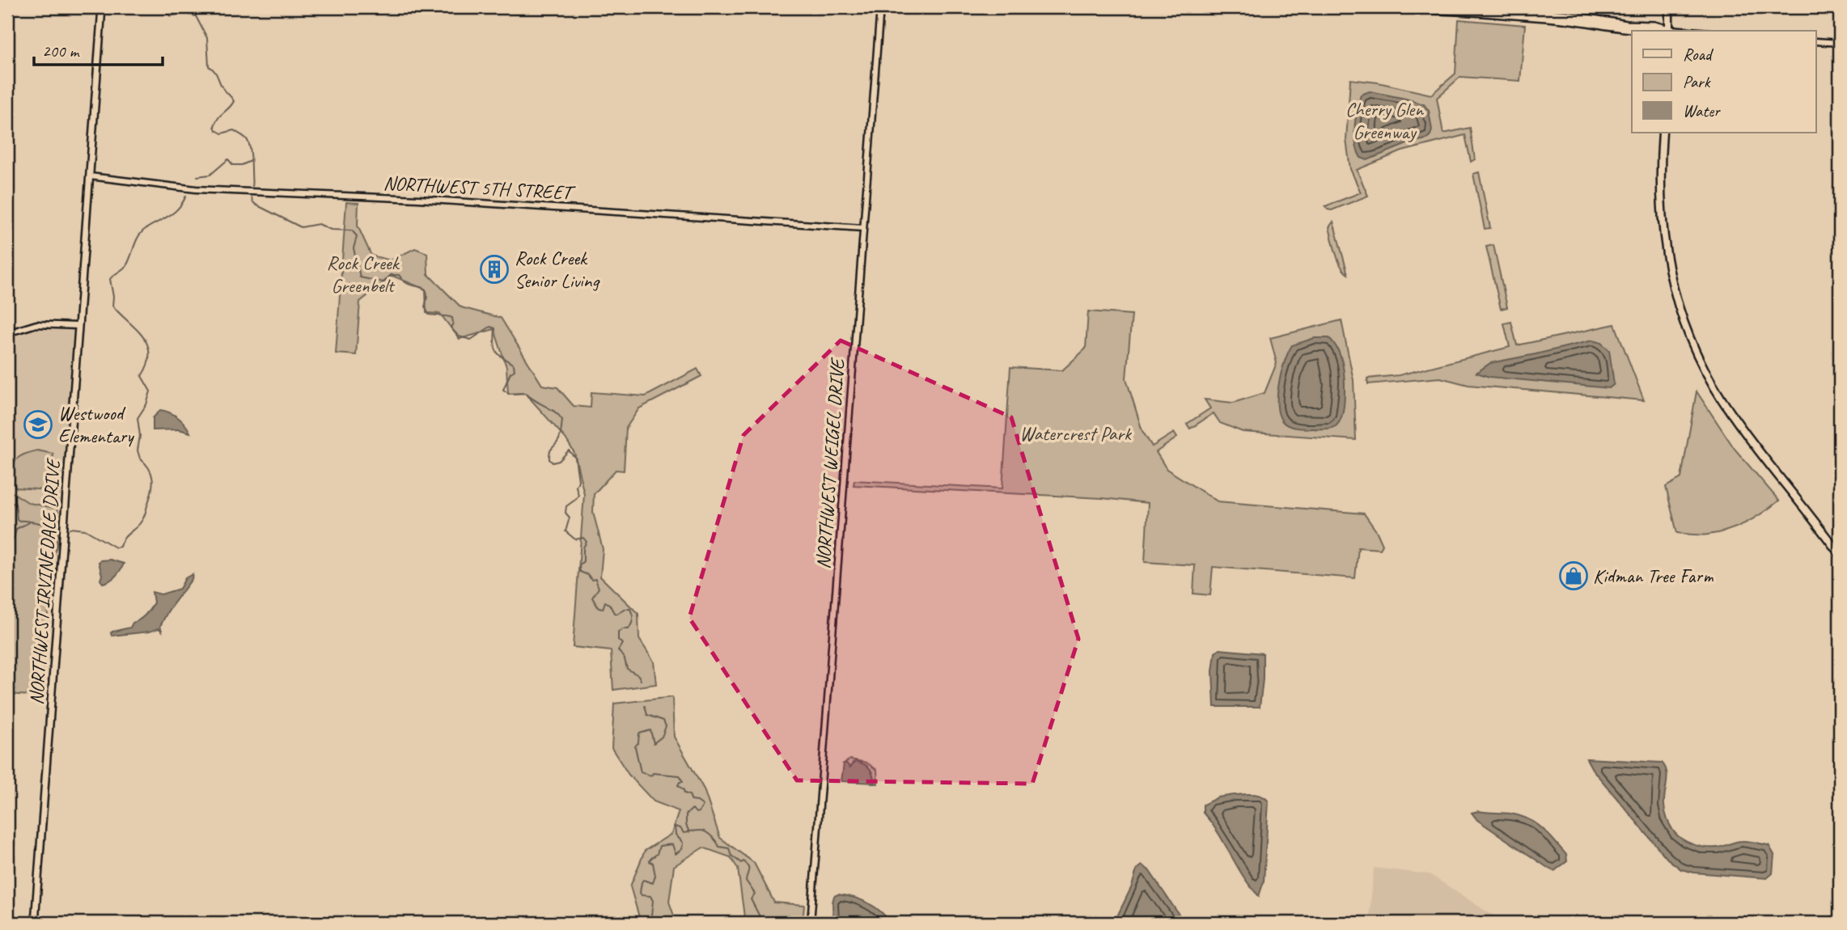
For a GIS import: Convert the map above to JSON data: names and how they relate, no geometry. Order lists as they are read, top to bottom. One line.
{"streets":{"main road":["NORTHWEST IRVINEDALE DRIVE"],"street":["NORTHWEST 5TH STREET","NORTHWEST WEIGEL DRIVE"]},"crossings":[["NORTHWEST 5TH STREET","NORTHWEST WEIGEL DRIVE"],["NORTHWEST 5TH STREET","NORTHWEST IRVINEDALE DRIVE"]],"parks":["Cherry Glen Greenway","Rock Creek Greenbelt","Watercrest Park"],"places":{"building":["Rock Creek Senior Living"],"school or university":["Westwood Elementary"],"shop":["Kidman Tree Farm"]},"legend":["Road","Park","Water"],"scale_bar":"200 m"}
